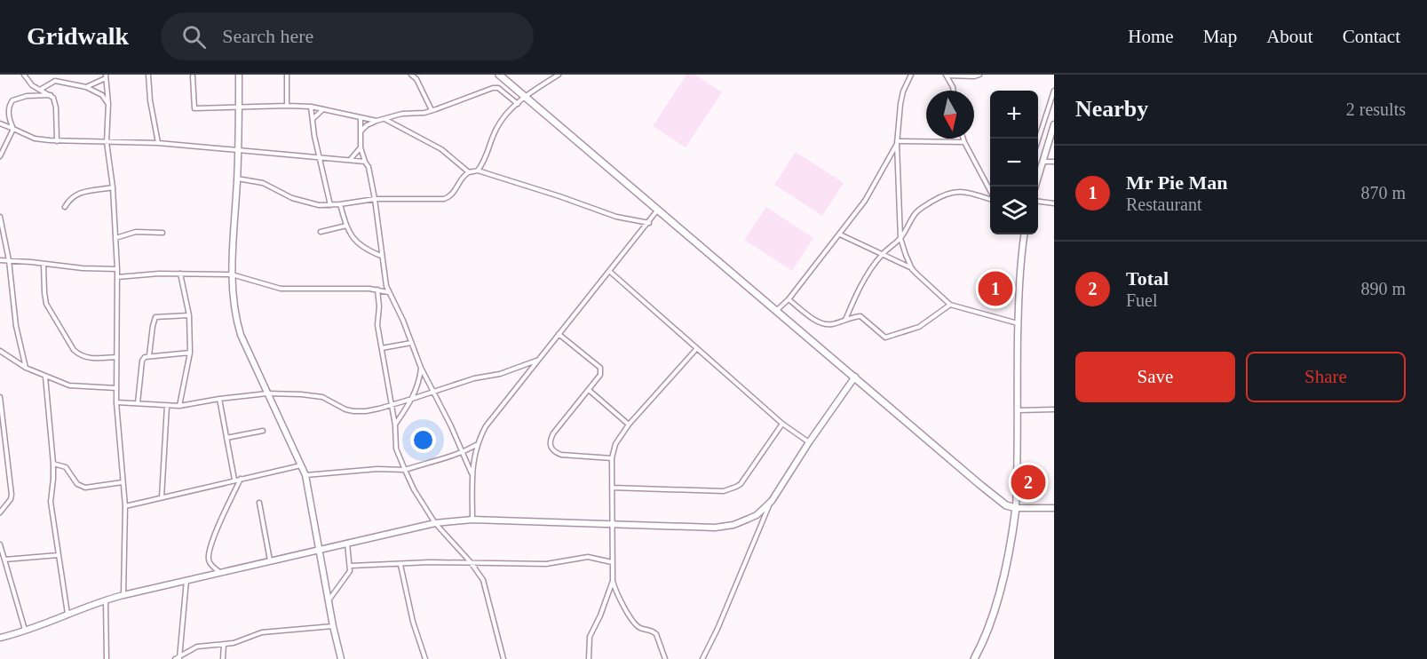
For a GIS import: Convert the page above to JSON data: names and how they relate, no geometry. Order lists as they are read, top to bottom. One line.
{"north":"bottom","page":{"header":"Gridwalk","search":"Search here","nav":["Home","Map","About","Contact"],"heading":["Nearby","2 results"],"map_buttons":["+","−"],"list":[{"mark":"1","name":"Mr Pie Man","note":"Restaurant","value":"870 m"},{"mark":"2","name":"Total","note":"Fuel","value":"890 m"}],"pins":["1","2"],"buttons":["Save","Share"]}}
